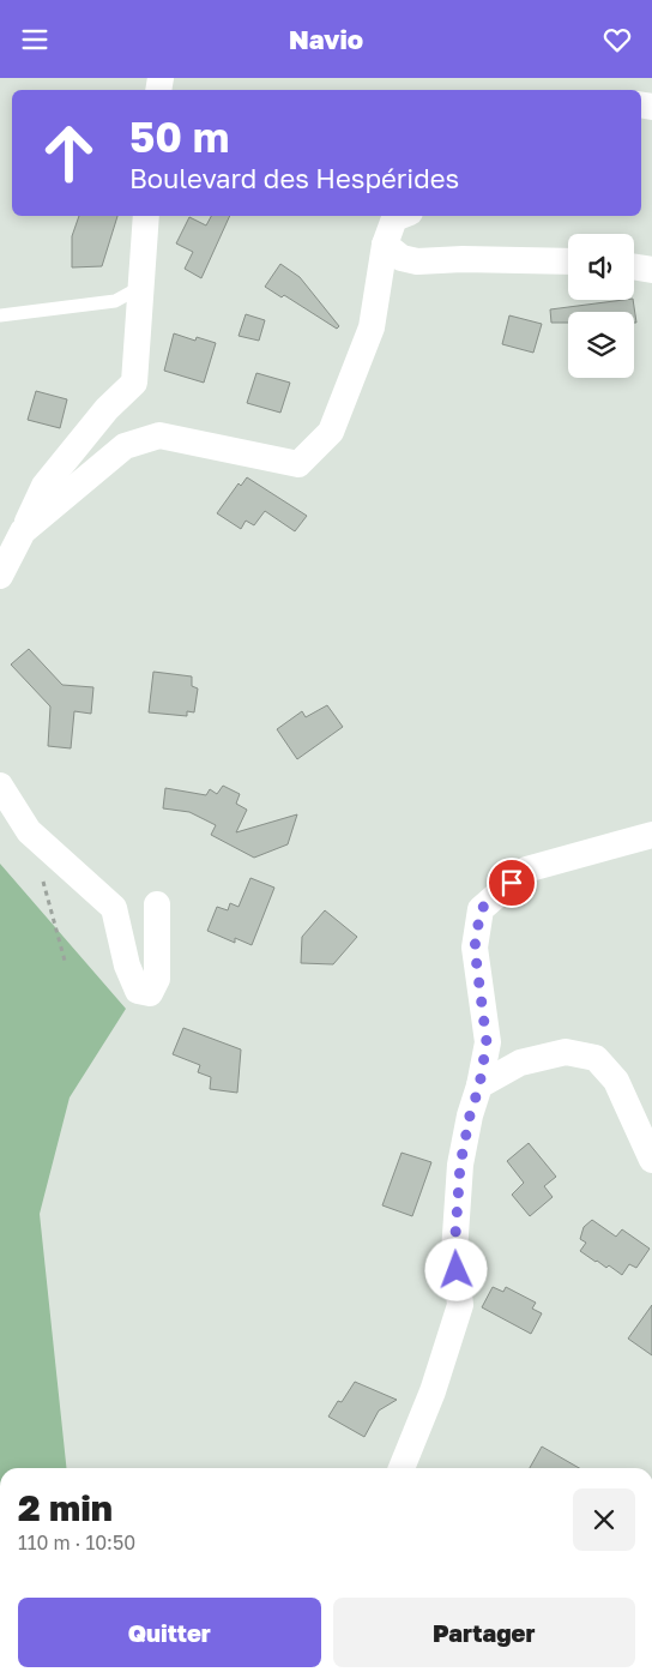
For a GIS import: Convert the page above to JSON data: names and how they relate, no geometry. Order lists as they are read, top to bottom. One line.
{"page":{"header":"Navio","turn":["50 m","Boulevard des Hespérides"],"heading":["2 min","110 m · 10:50"],"buttons":["Quitter","Partager"]}}
